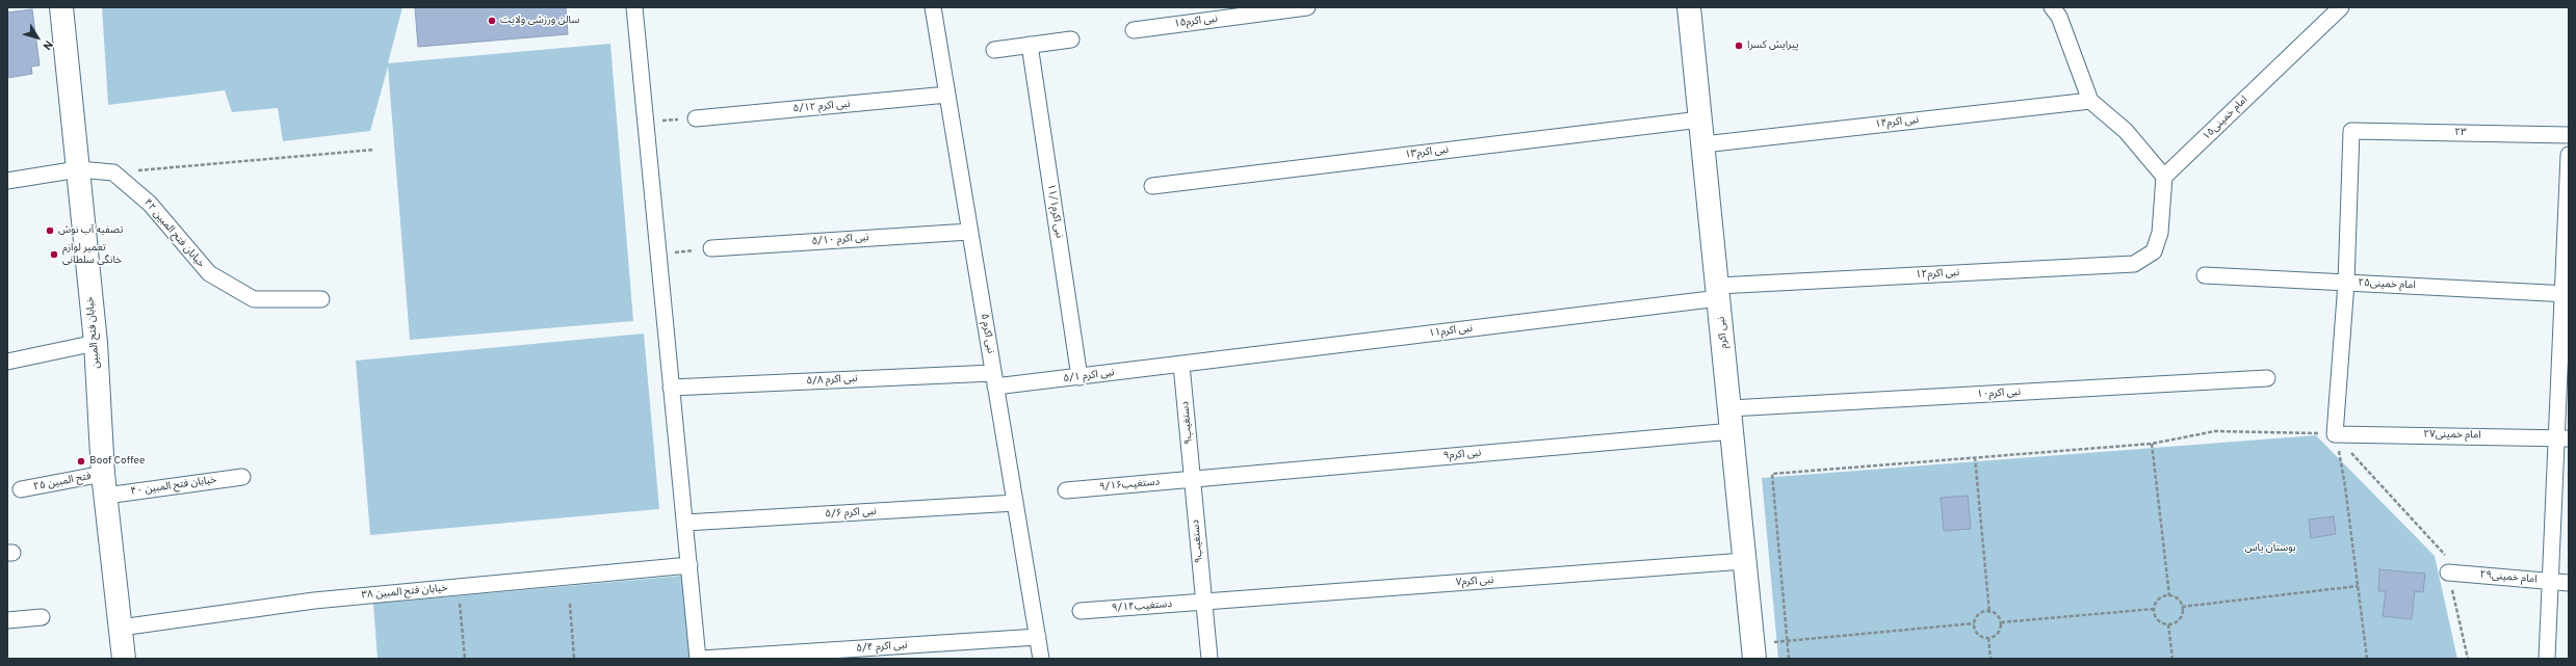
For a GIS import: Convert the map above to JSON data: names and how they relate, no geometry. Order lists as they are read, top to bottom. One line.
{"streets":{"street":["نبی اکرم۱۵","نبی اکرم ۵/۱۲","۱۵امام خمینی","نبی اکرم۱۴","۲۳","نبی اکرم۱۳","نبی اکرم۱۱/۱","خیابان فتح المبین ۴۲","نبی اکرم ۵/۱۰","نبی اکرم۱۲","امام خمینی۲۵","نبی اکرم۱۱","خیابان فتح المبین","نبی اکرم","نبی اکرم ۵","نبی اکرم ۵/۱","نبی اکرم ۵/۸","نبی اکرم۱۰","دستغیب۹","امام خمینی۲۷","نبی اکرم۹","فتح المبین ۲۵","دستغیب۹/۱۶","خیابان فتح المبین ۴۰","نبی اکرم ۵/۶","۹دستغیب","امام خمینی۲۹","نبی اکرم۷","خیابان فتح المبین ۳۸","دستغیب۹/۱۴","نبی اکرم ۵/۴"]},"crossings":[["نبی اکرم ۵/۱۲","نبی اکرم ۵"],["۱۵امام خمینی","نبی اکرم۱۲"],["نبی اکرم۱۴","نبی اکرم"],["۲۳","امام خمینی۲۵"],["نبی اکرم۱۳","نبی اکرم"],["نبی اکرم۱۱/۱","نبی اکرم ۵/۱"],["نبی اکرم ۵/۱۰","نبی اکرم ۵"],["نبی اکرم۱۲","نبی اکرم۱۱"],["نبی اکرم۱۲","نبی اکرم"],["نبی اکرم۱۱","نبی اکرم"],["نبی اکرم۱۱","نبی اکرم ۵/۱"],["نبی اکرم۱۱","دستغیب۹"],["خیابان فتح المبین","فتح المبین ۲۵"],["خیابان فتح المبین","خیابان فتح المبین ۴۰"],["خیابان فتح المبین","خیابان فتح المبین ۳۸"],["نبی اکرم","نبی اکرم۱۰"],["نبی اکرم","نبی اکرم۹"],["نبی اکرم","نبی اکرم۷"],["نبی اکرم ۵","نبی اکرم ۵/۱"],["نبی اکرم ۵","نبی اکرم ۵/۸"],["نبی اکرم ۵","نبی اکرم ۵/۶"],["نبی اکرم ۵","نبی اکرم ۵/۴"],["نبی اکرم ۵/۱","نبی اکرم ۵/۸"],["نبی اکرم ۵/۱","دستغیب۹"],["دستغیب۹","نبی اکرم۹"],["دستغیب۹","دستغیب۹/۱۶"],["دستغیب۹","۹دستغیب"],["نبی اکرم۹","دستغیب۹/۱۶"],["نبی اکرم۹","۹دستغیب"],["فتح المبین ۲۵","خیابان فتح المبین ۴۰"],["دستغیب۹/۱۶","۹دستغیب"],["۹دستغیب","نبی اکرم۷"],["۹دستغیب","دستغیب۹/۱۴"],["نبی اکرم۷","دستغیب۹/۱۴"]],"parks":["بوستان یاس"],"places":["سالن ورزشی ولایت","پیرایش کسرا","تصفیه آب نوش","تعمیر لوازم خانگی سلطانی","Boof Coffee"],"north":"bottom right"}
